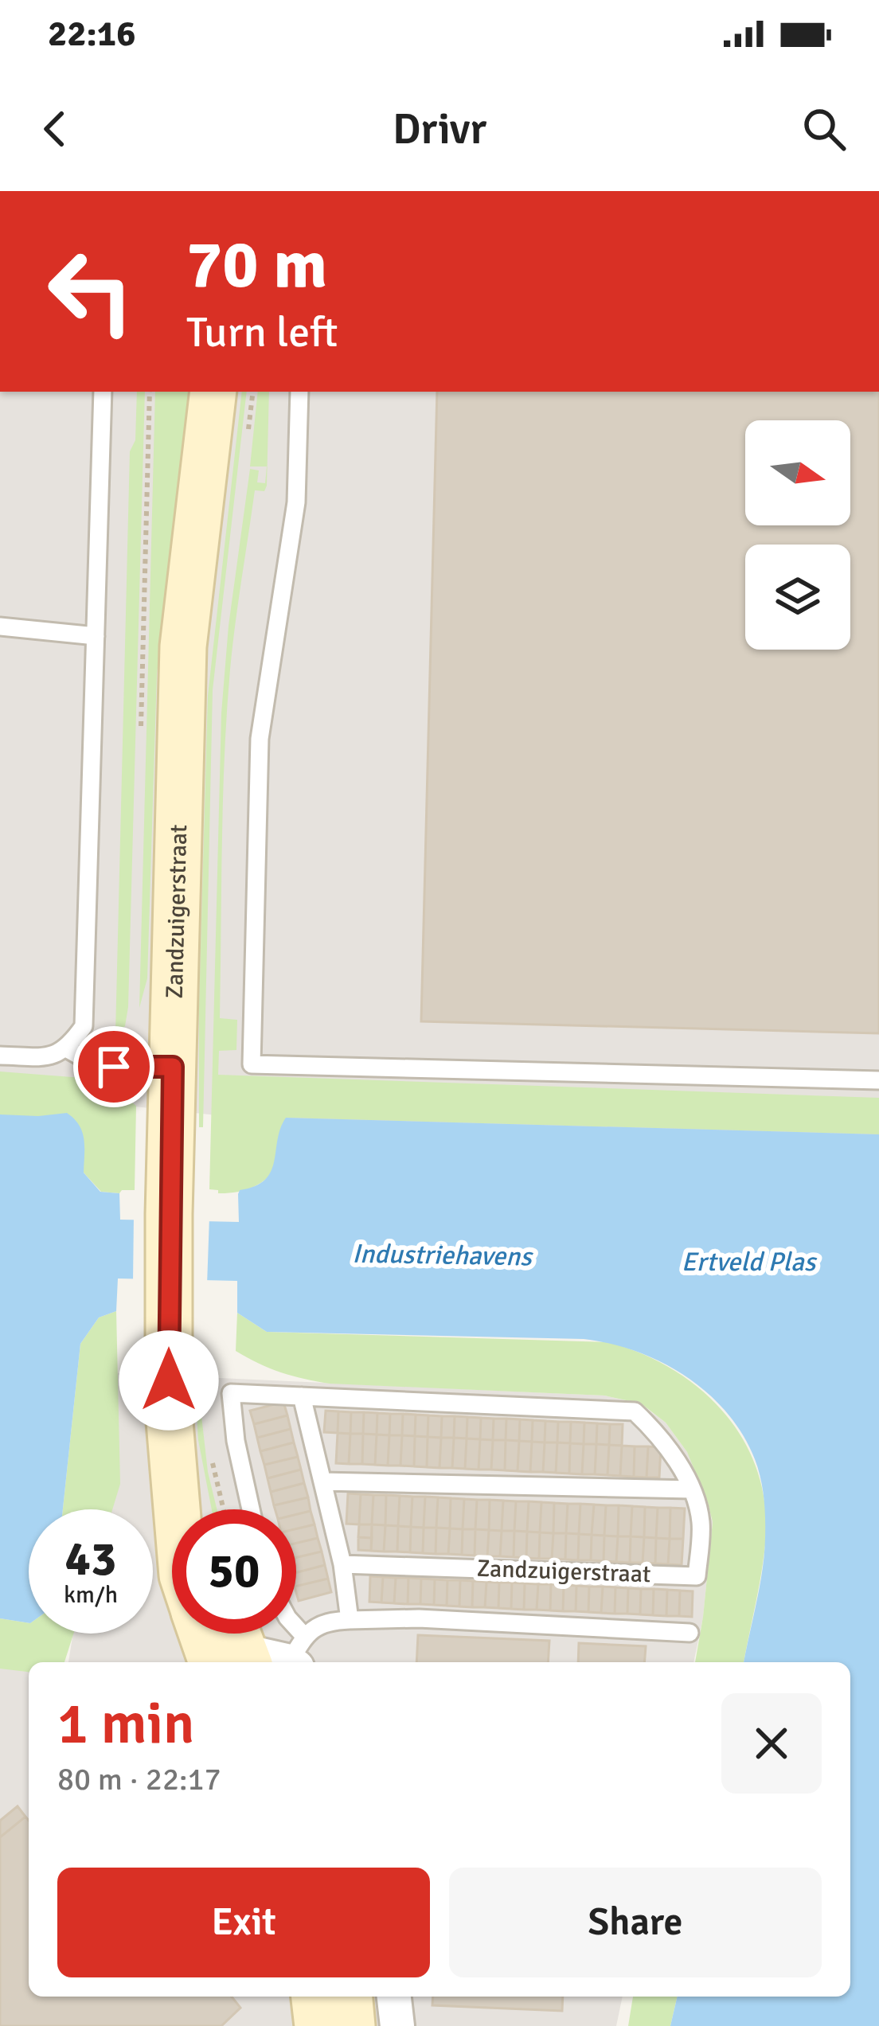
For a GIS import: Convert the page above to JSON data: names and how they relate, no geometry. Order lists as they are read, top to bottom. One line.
{"streets":{"main road":["Zandzuigerstraat"]},"water":["Industriehavens","Ertveld Plas"],"north":"right","page":{"status":"22:16","header":"Drivr","turn":["70 m","Turn left"],"speed":"43 km/h","limit":"50","heading":["1 min","80 m · 22:17"],"buttons":["Exit","Share"]}}
